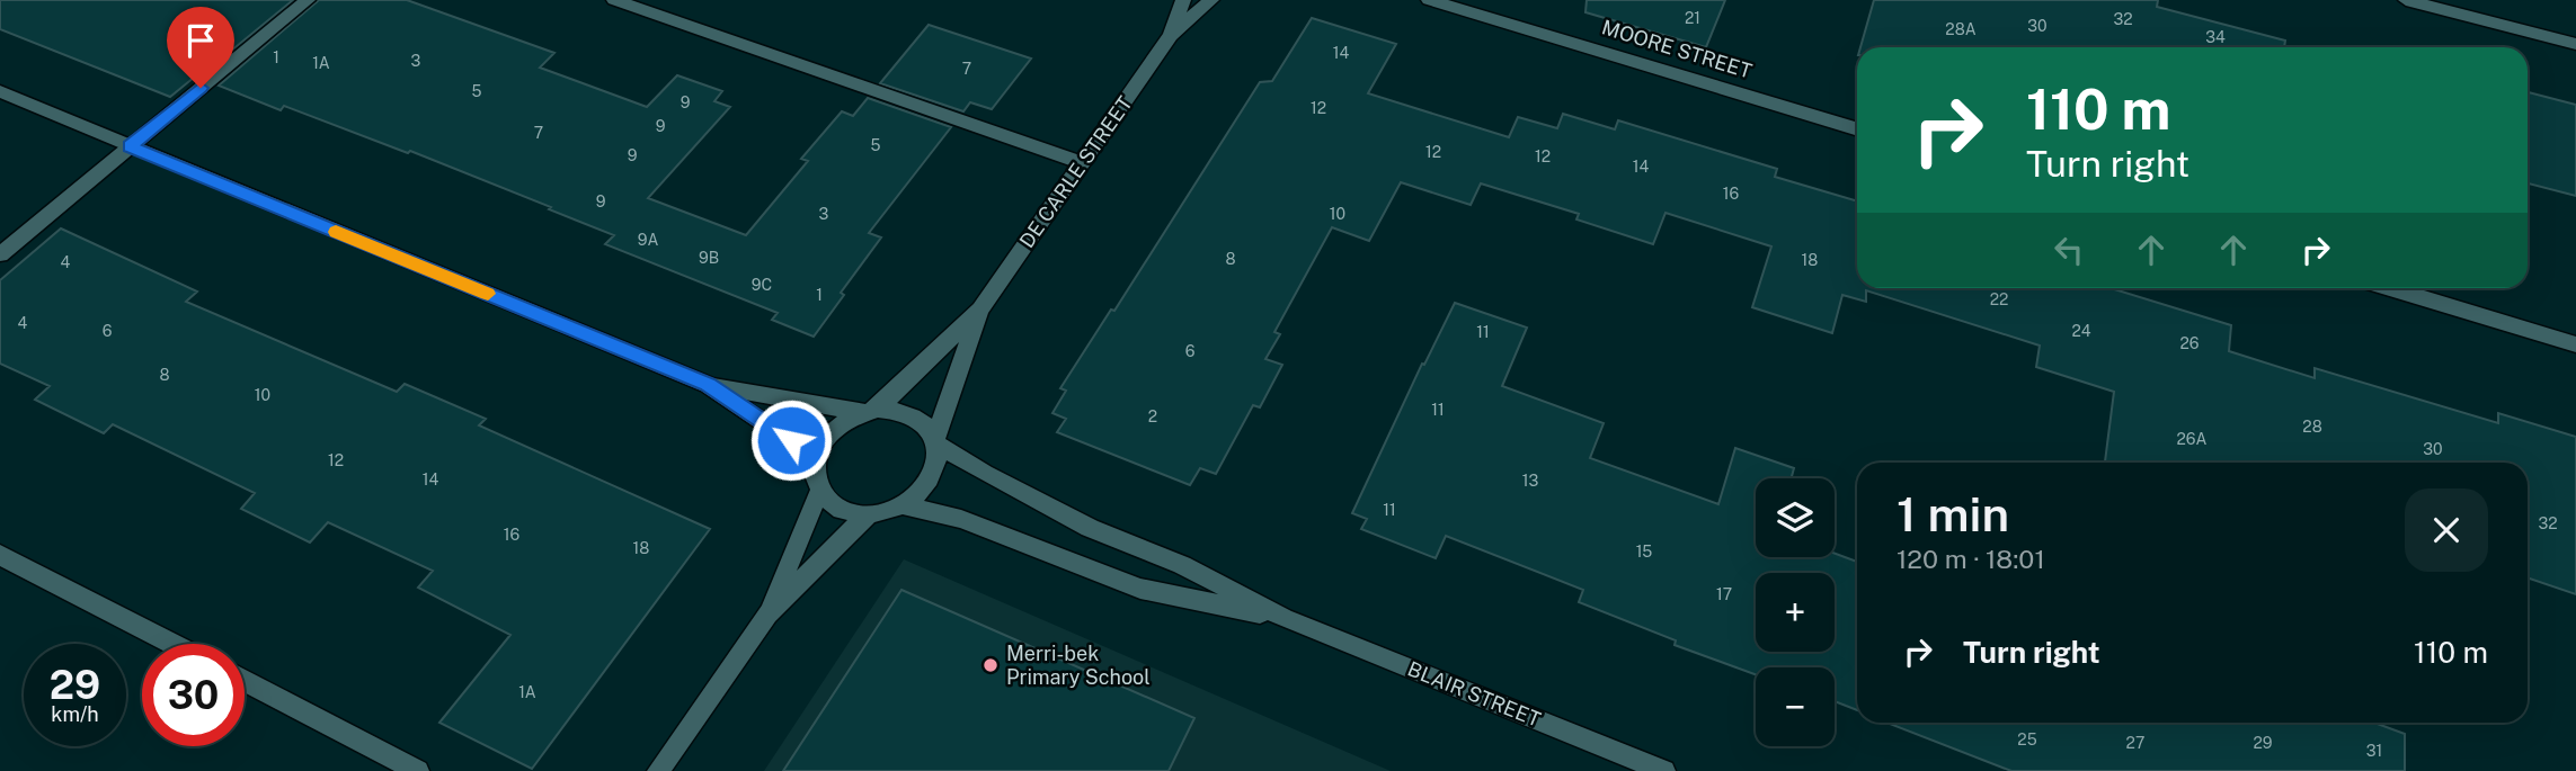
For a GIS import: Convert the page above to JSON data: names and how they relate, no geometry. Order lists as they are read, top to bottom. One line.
{"streets":{"street":["MOORE STREET","DE CARLE STREET","BLAIR STREET"]},"crossings":[["DE CARLE STREET","BLAIR STREET"]],"places":["Merri-bek Primary School"],"house_numbers":["21","32","30","28A","34","14","1","3","1A","7","5","9","12","9","7","5","12","9","12","14","16","9","3","10","9A","9B","8","18","4","9C","1","22","4","6","24","11","26","6","8","10","11","2","28","26A","30","12","14","13","11","32","16","18","15","17","1A","25","27","29","31"],"page":{"turn":["110 m","Turn right"],"heading":["1 min","120 m · 18:01"],"map_buttons":["+","−"],"list":[{"name":"Turn right","value":"110 m"}],"speed":"29 km/h","limit":"30"}}
